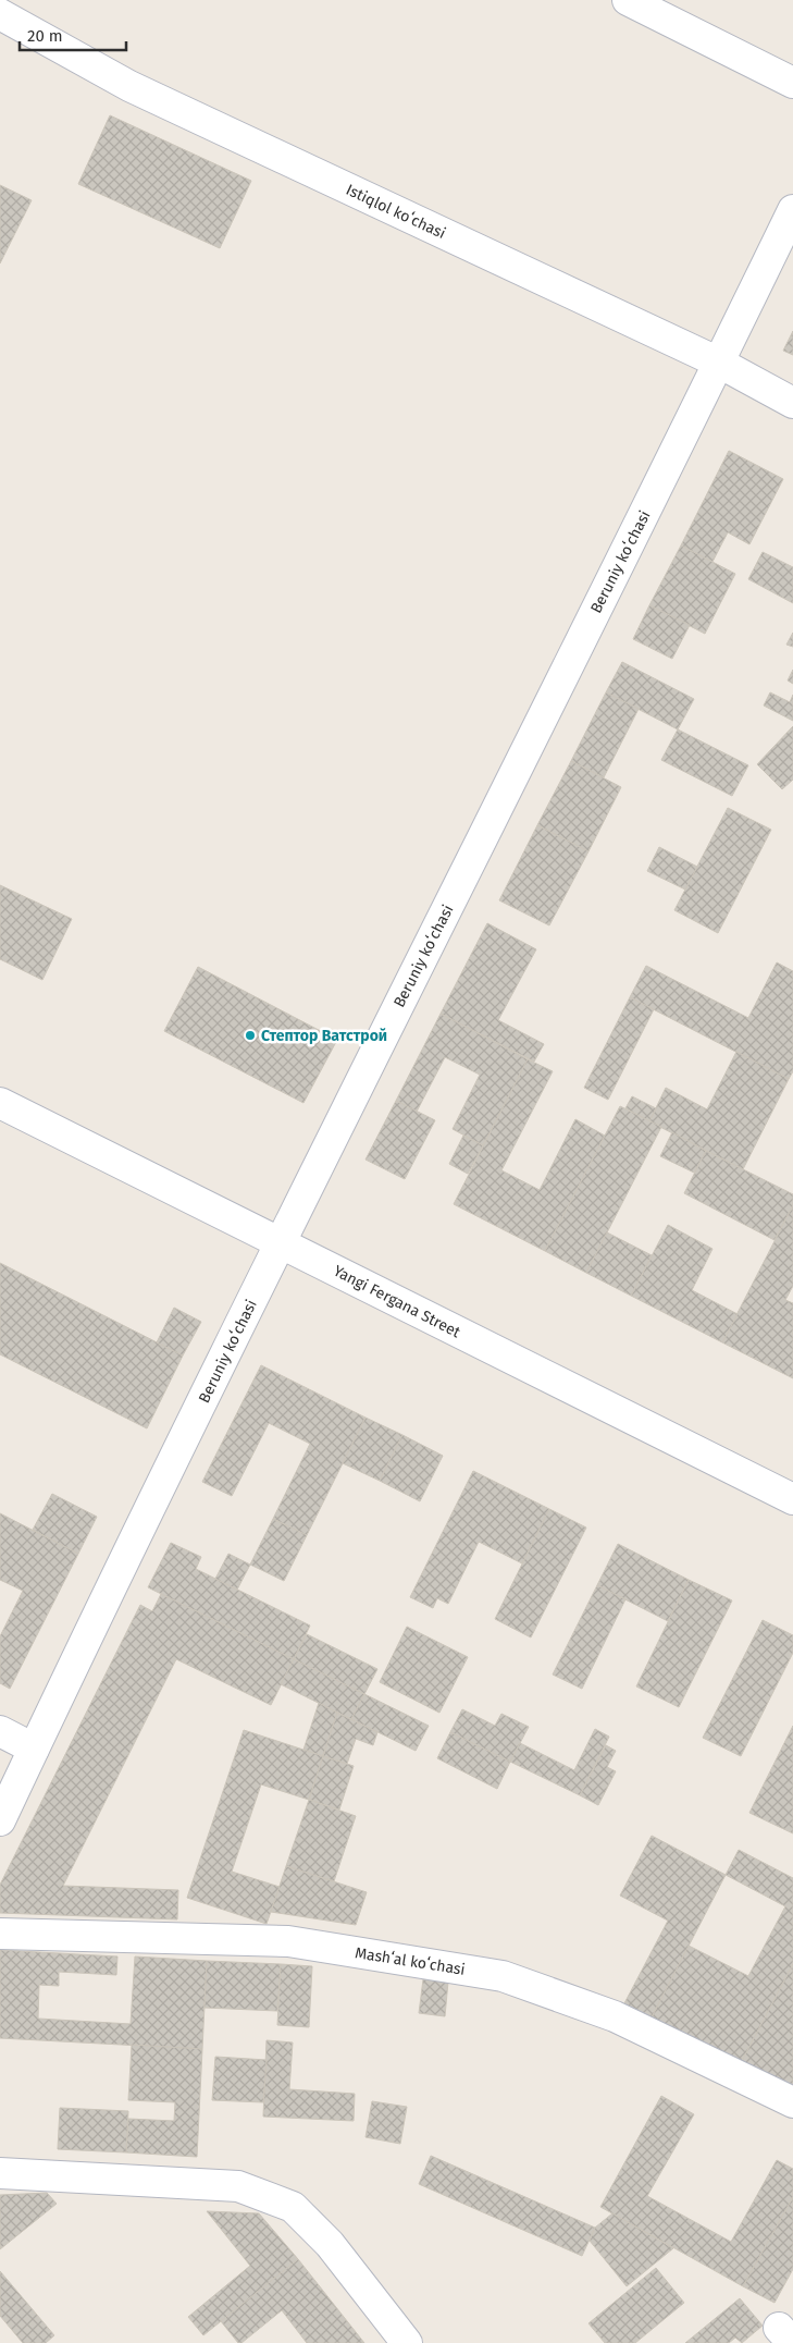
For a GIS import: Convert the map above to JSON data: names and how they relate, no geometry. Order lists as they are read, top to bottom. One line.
{"streets":{"street":["Istiqlol koʻchasi","Beruniy koʻchasi","Yangi Fergana Street","Mashʻal koʻchasi"]},"crossings":[["Istiqlol koʻchasi","Beruniy koʻchasi"],["Beruniy koʻchasi","Yangi Fergana Street"]],"places":["Стептор Ватстрой"],"scale_bar":"20 m"}
